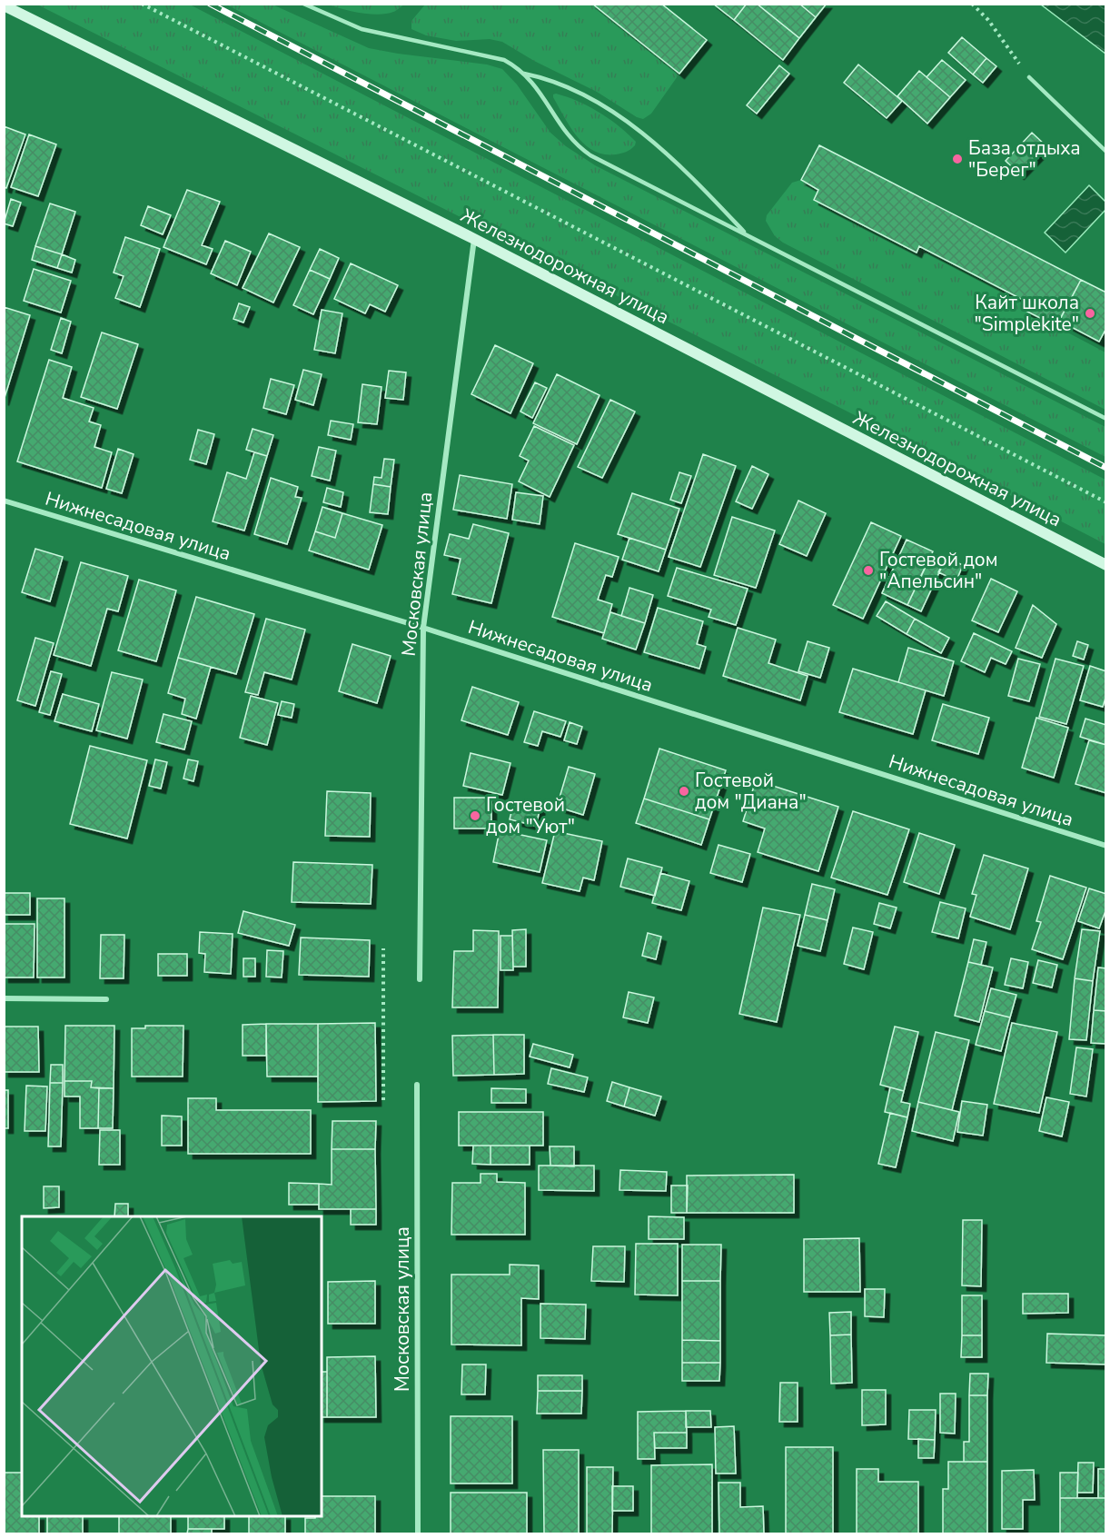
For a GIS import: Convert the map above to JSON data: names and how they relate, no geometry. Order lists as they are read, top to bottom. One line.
{"streets":{"main road":["Железнодорожная улица"],"street":["Нижнесадовая улица","Московская улица"]},"crossings":[["Железнодорожная улица","Московская улица"],["Нижнесадовая улица","Московская улица"]],"places":["База отдыха \"Берег\"","Кайт школа \"Simplekite\"","Гостевой дом \"Апельсин\"","Гостевой дом \"Диана\"","Гостевой дом \"Уют\""]}
